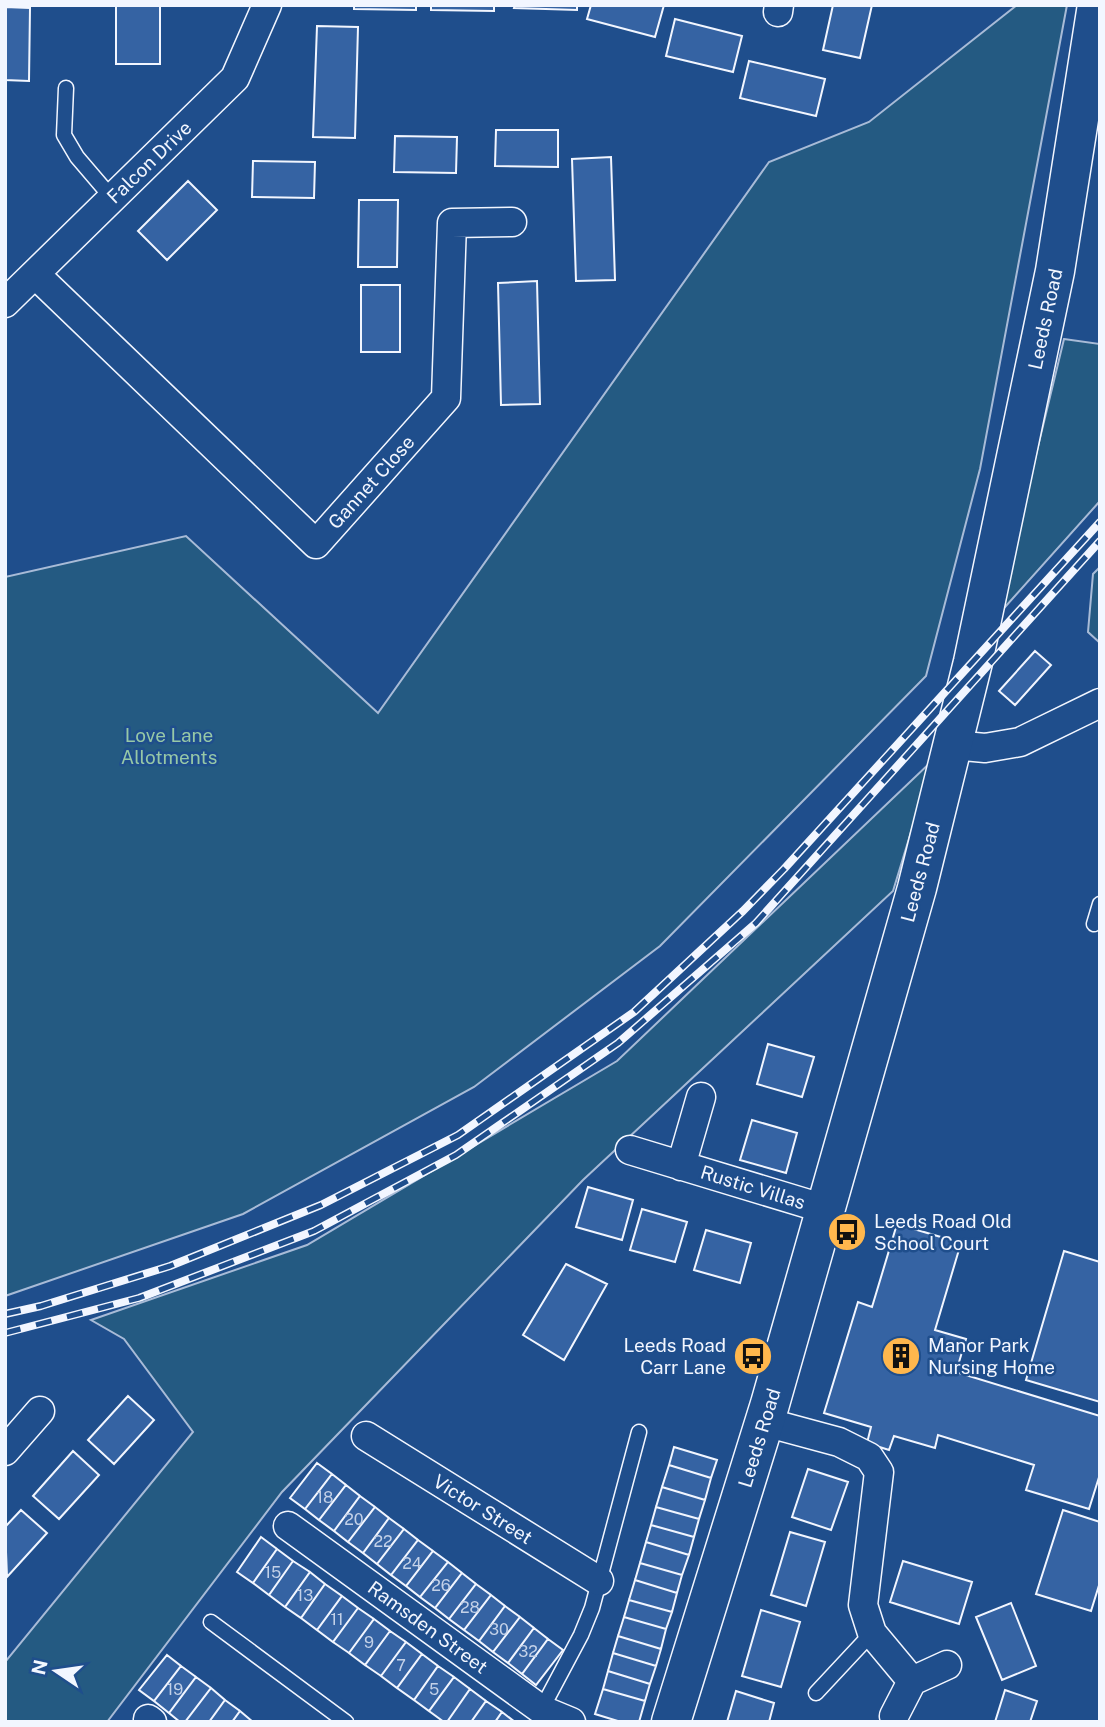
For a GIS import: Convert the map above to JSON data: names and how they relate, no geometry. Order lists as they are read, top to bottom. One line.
{"streets":{"main road":["Leeds Road"],"street":["Falcon Drive","Gannet Close","Rustic Villas","Victor Street","Ramsden Street"]},"crossings":[["Falcon Drive","Gannet Close"],["Leeds Road","Rustic Villas"]],"parks":["Love Lane Allotments"],"places":{"bus stop":["Leeds Road Old School Court","Leeds Road Carr Lane"],"building":["Manor Park Nursing Home"]},"house_numbers":["18","20","22","24","15","26","13","28","11","30","9","32","7","19","5"],"north":"left"}
